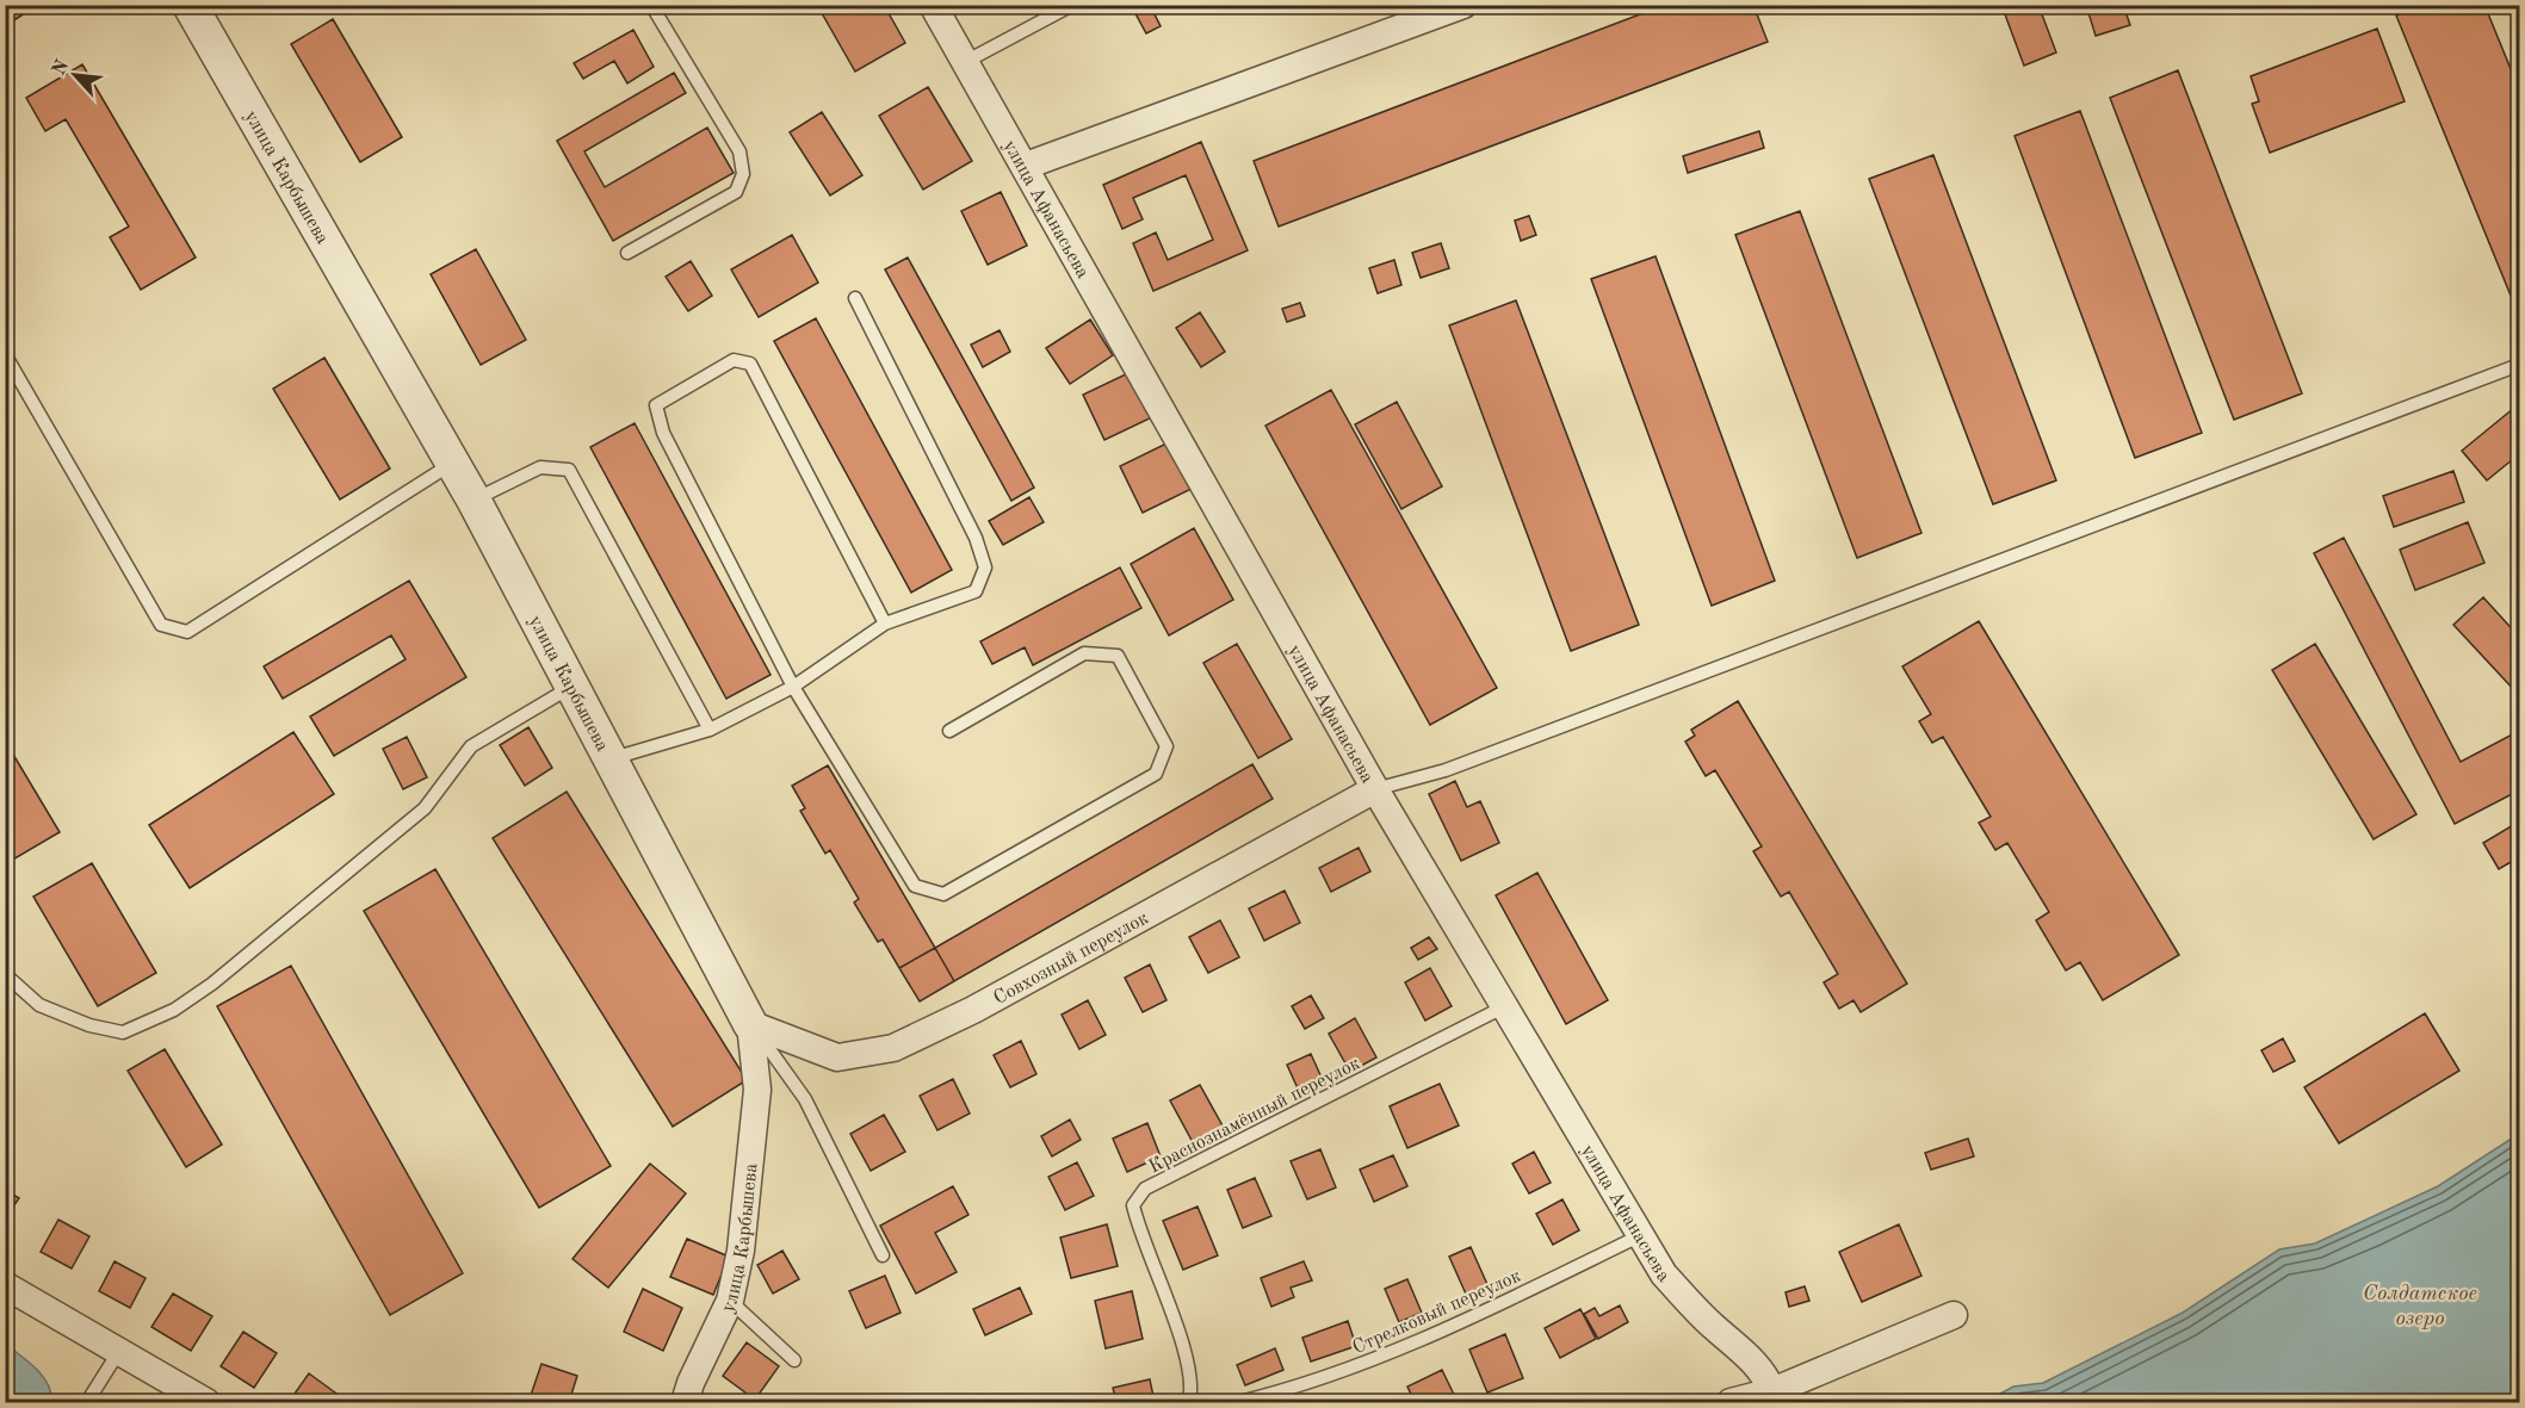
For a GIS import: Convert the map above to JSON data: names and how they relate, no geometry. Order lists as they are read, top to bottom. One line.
{"streets":{"street":["улица Карбышева","улица Афанасьева","Совхозный переулок"],"lane":["Краснознамённый переулок","Стрелковый переулок"]},"crossings":[["улица Карбышева","Совхозный переулок"],["улица Афанасьева","Совхозный переулок"],["улица Афанасьева","Краснознамённый переулок"],["улица Афанасьева","Стрелковый переулок"]],"water":["Солдатское озеро"],"north":"top left"}
